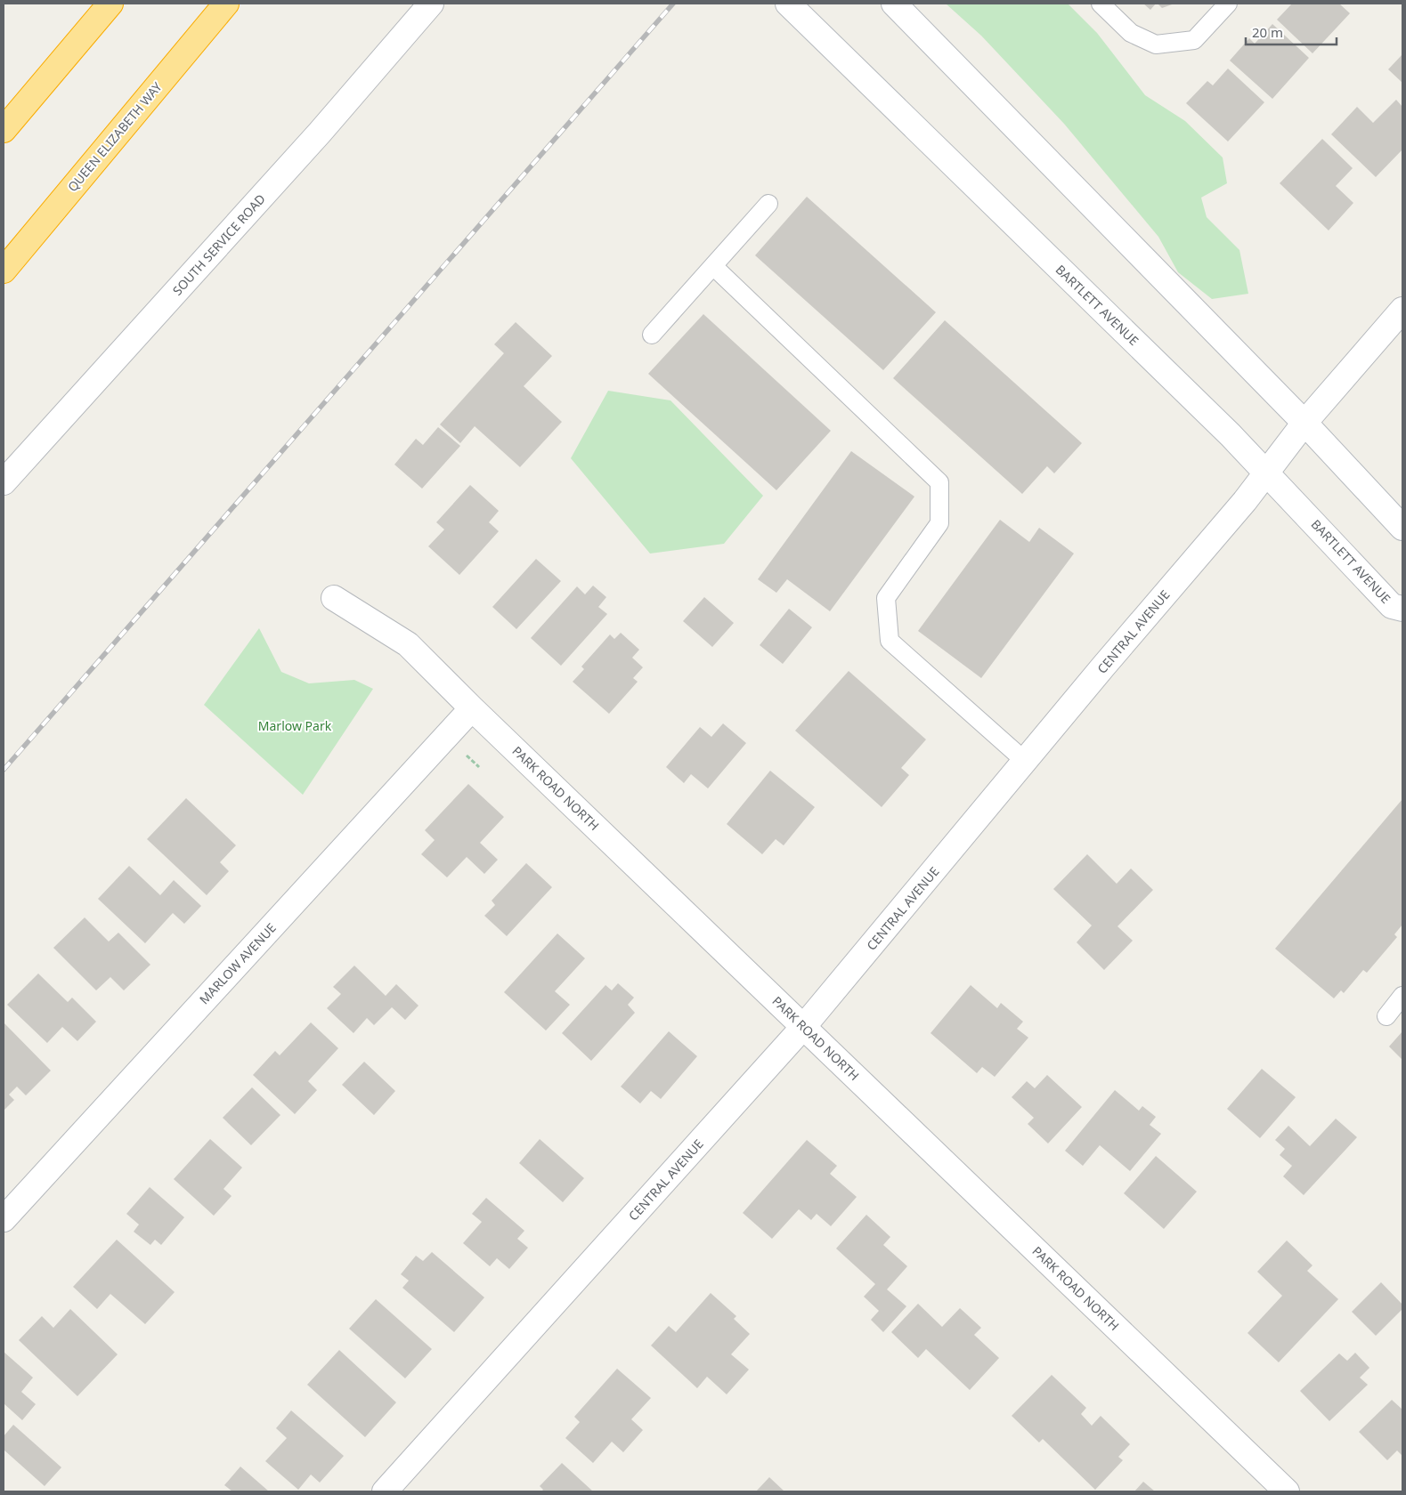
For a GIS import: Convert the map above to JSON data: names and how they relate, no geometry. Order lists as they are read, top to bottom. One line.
{"streets":{"highway":["QUEEN ELIZABETH WAY"],"street":["SOUTH SERVICE ROAD","BARTLETT AVENUE","CENTRAL AVENUE","PARK ROAD NORTH","MARLOW AVENUE"]},"crossings":[["BARTLETT AVENUE","CENTRAL AVENUE"],["CENTRAL AVENUE","PARK ROAD NORTH"],["PARK ROAD NORTH","MARLOW AVENUE"]],"parks":["Marlow Park"],"scale_bar":"20 m"}
